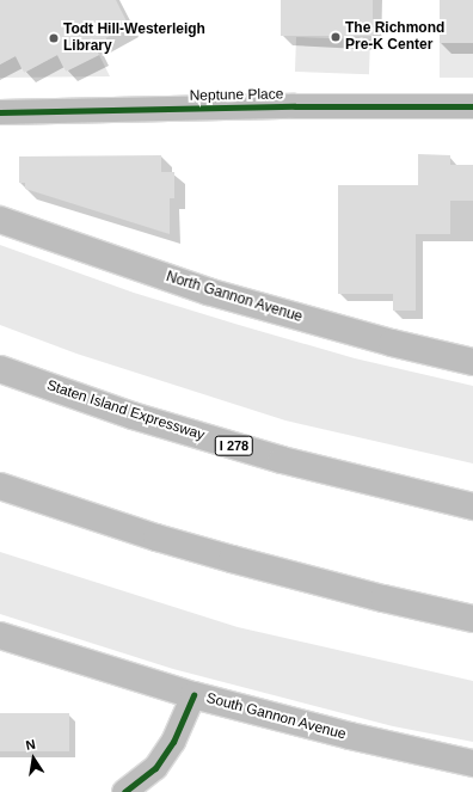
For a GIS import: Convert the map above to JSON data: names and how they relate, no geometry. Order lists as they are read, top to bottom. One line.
{"streets":{"main road":["North Gannon Avenue","Staten Island Expressway","I 278","South Gannon Avenue"],"street":["Neptune Place"]},"places":["The Richmond Pre-K Center","Todt Hill-Westerleigh Library"],"north":"top"}
